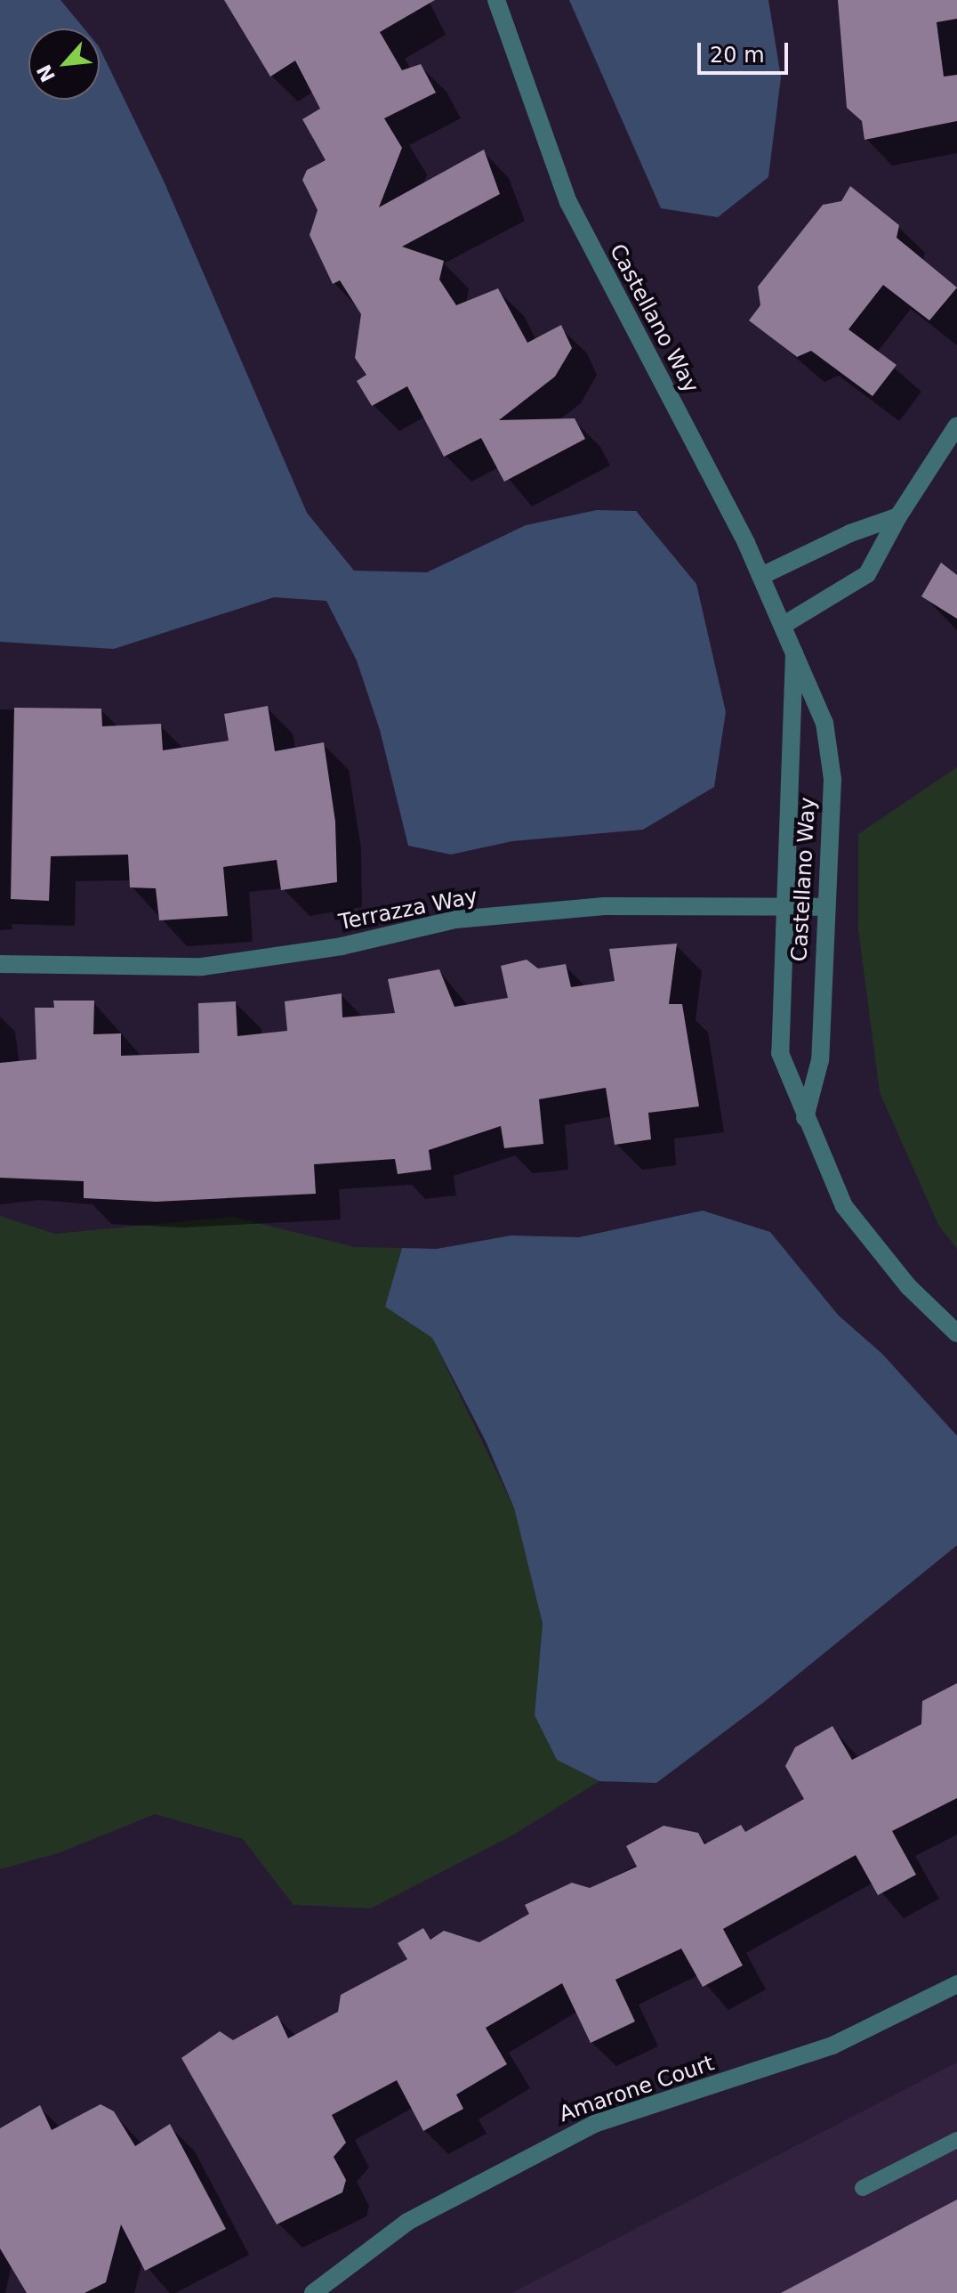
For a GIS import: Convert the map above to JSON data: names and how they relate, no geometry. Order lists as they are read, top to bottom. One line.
{"streets":{"street":["Castellano Way","Terrazza Way","Amarone Court"]},"crossings":[["Castellano Way","Terrazza Way"]],"scale_bar":"20 m","north":"bottom left"}
